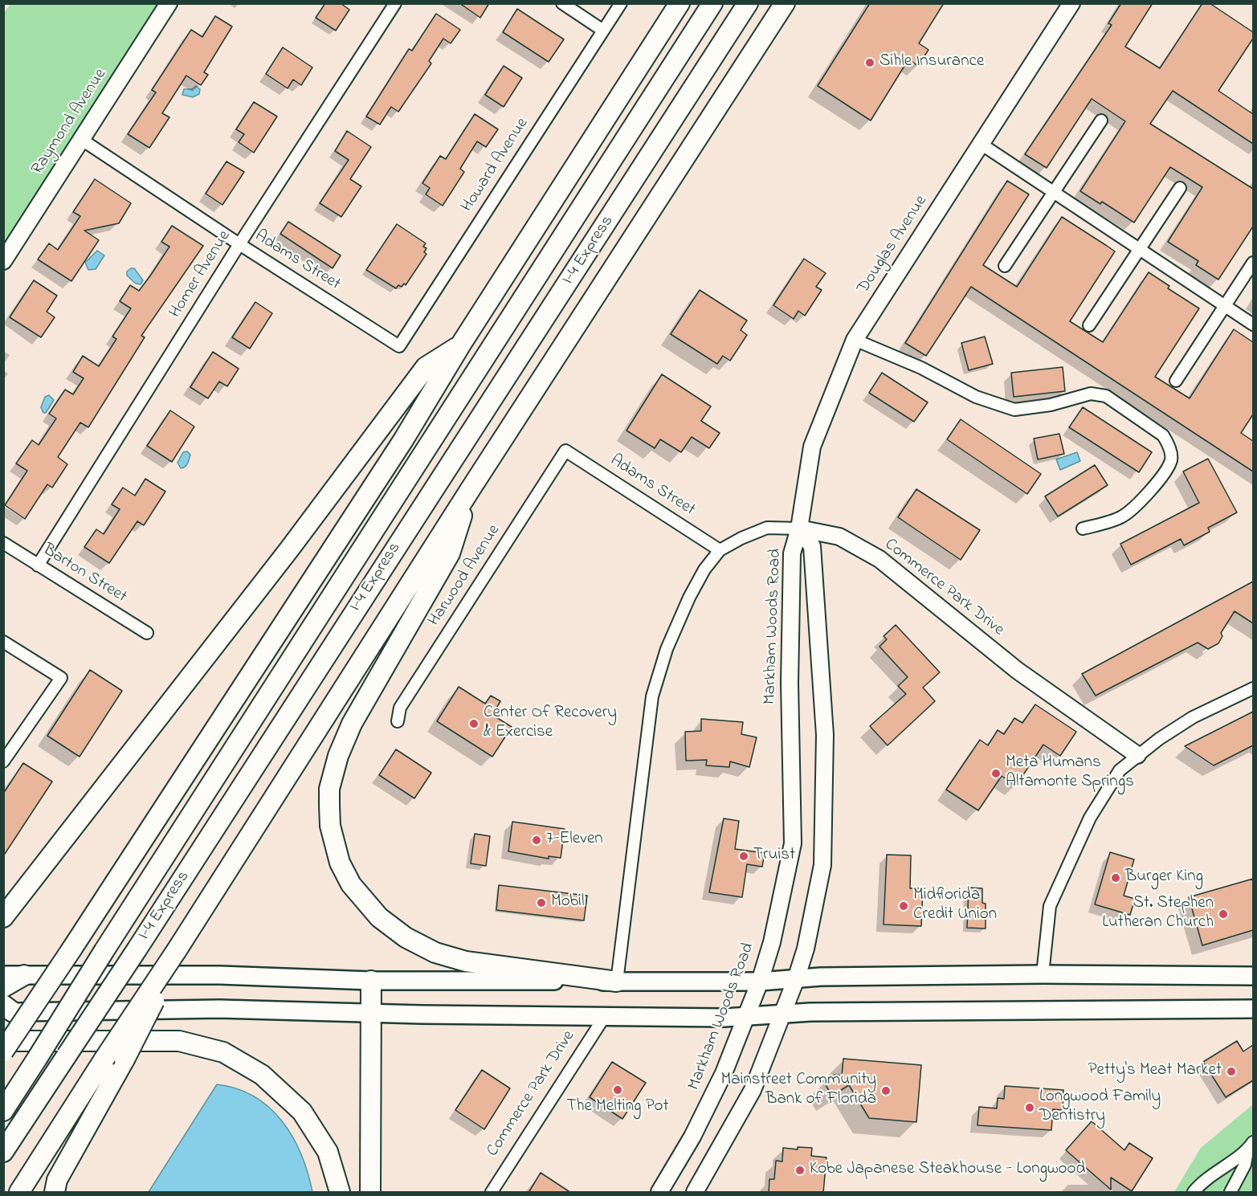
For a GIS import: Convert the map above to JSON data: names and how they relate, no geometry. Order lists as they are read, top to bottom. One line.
{"streets":{"highway":["I-4 Express"],"main road":["Raymond Avenue","Douglas Avenue","Commerce Park Drive","Markham Woods Road"],"street":["Howard Avenue","Adams Street","Homer Avenue","Barton Street","Harwood Avenue"]},"crossings":[["Raymond Avenue","Adams Street"],["Howard Avenue","Adams Street"],["Douglas Avenue","Commerce Park Drive"],["Douglas Avenue","Markham Woods Road"],["Adams Street","Homer Avenue"],["Adams Street","Harwood Avenue"],["Adams Street","Commerce Park Drive"],["Homer Avenue","Barton Street"],["Commerce Park Drive","Markham Woods Road"]],"places":["Sihle Insurance","Center Of Recovery & Exercise","Meta Humans Altamonte Springs","7-Eleven","Truist","Burger King","Mobil","Midflorida Credit Union","St. Stephen Lutheran Church","Petty's Meat Market","The Melting Pot","Mainstreet Community Bank of Florida","Longwood Family Dentistry","Kobe Japanese Steakhouse - Longwood"]}
